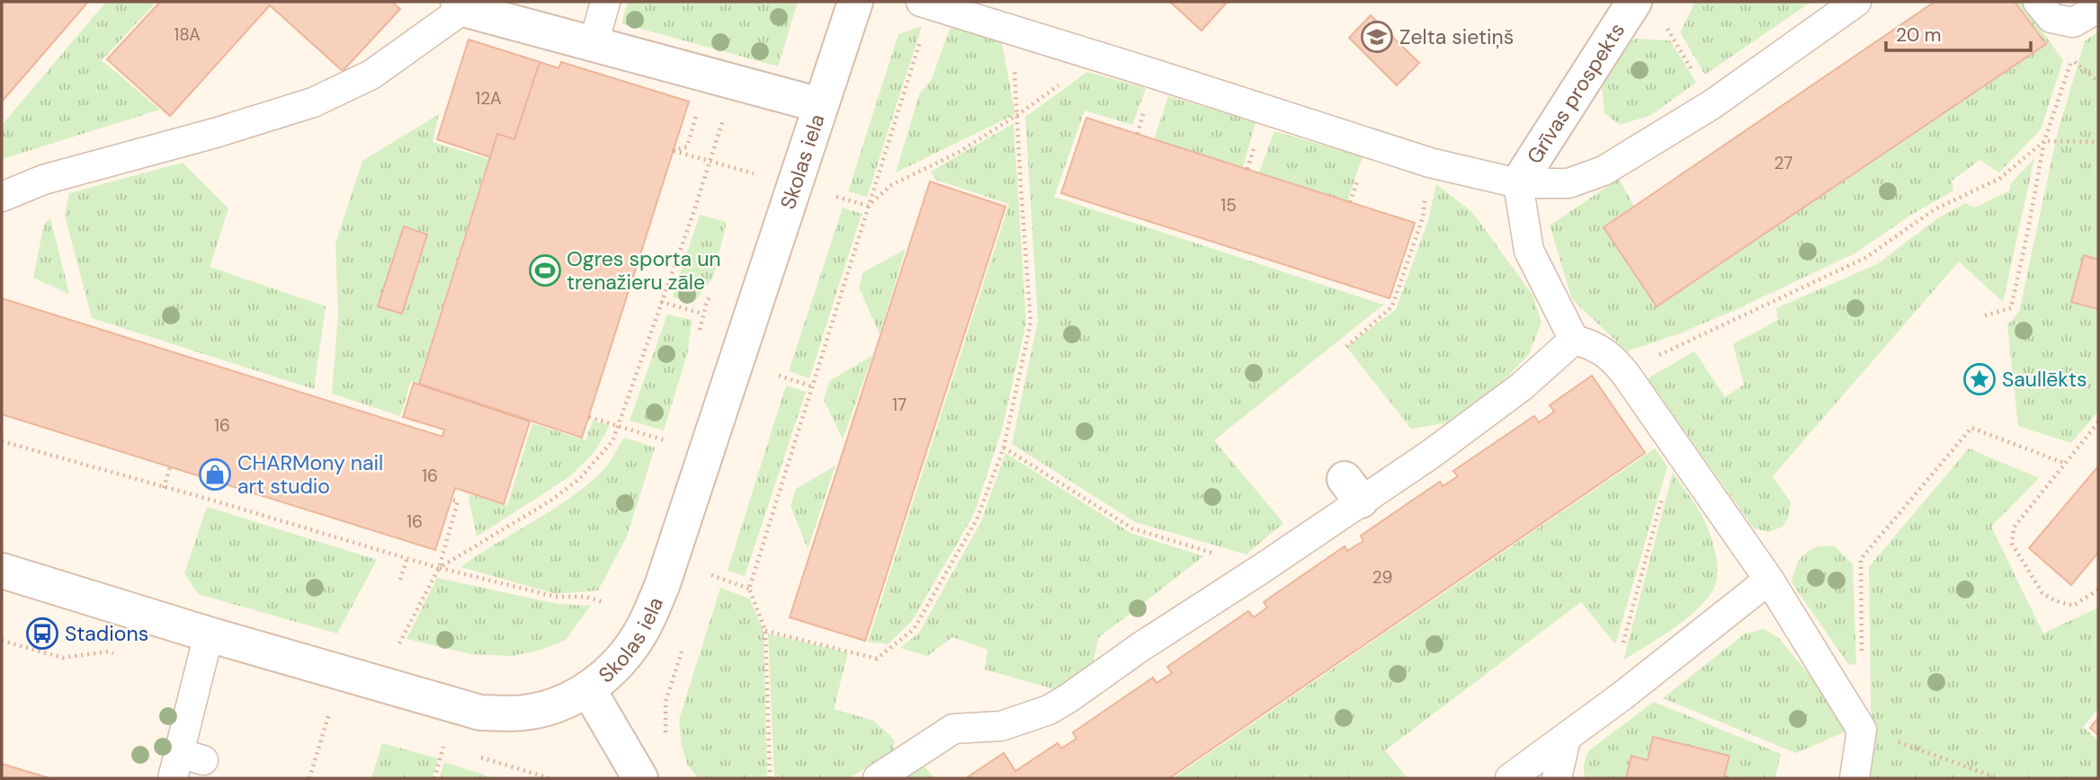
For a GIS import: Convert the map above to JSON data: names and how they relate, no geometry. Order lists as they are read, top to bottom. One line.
{"streets":{"main road":["Grīvas prospekts","Skolas iela"]},"places":{"school or university":["Zelta sietiņš"],"sports":["Ogres sporta un trenažieru zāle"],"place":["Saullēkts"],"shop":["CHARMony nail art studio"],"bus stop":["Stadions"]},"house_numbers":["18A","12A","27","15","17","16","16","16","29"],"scale_bar":"20 m"}
